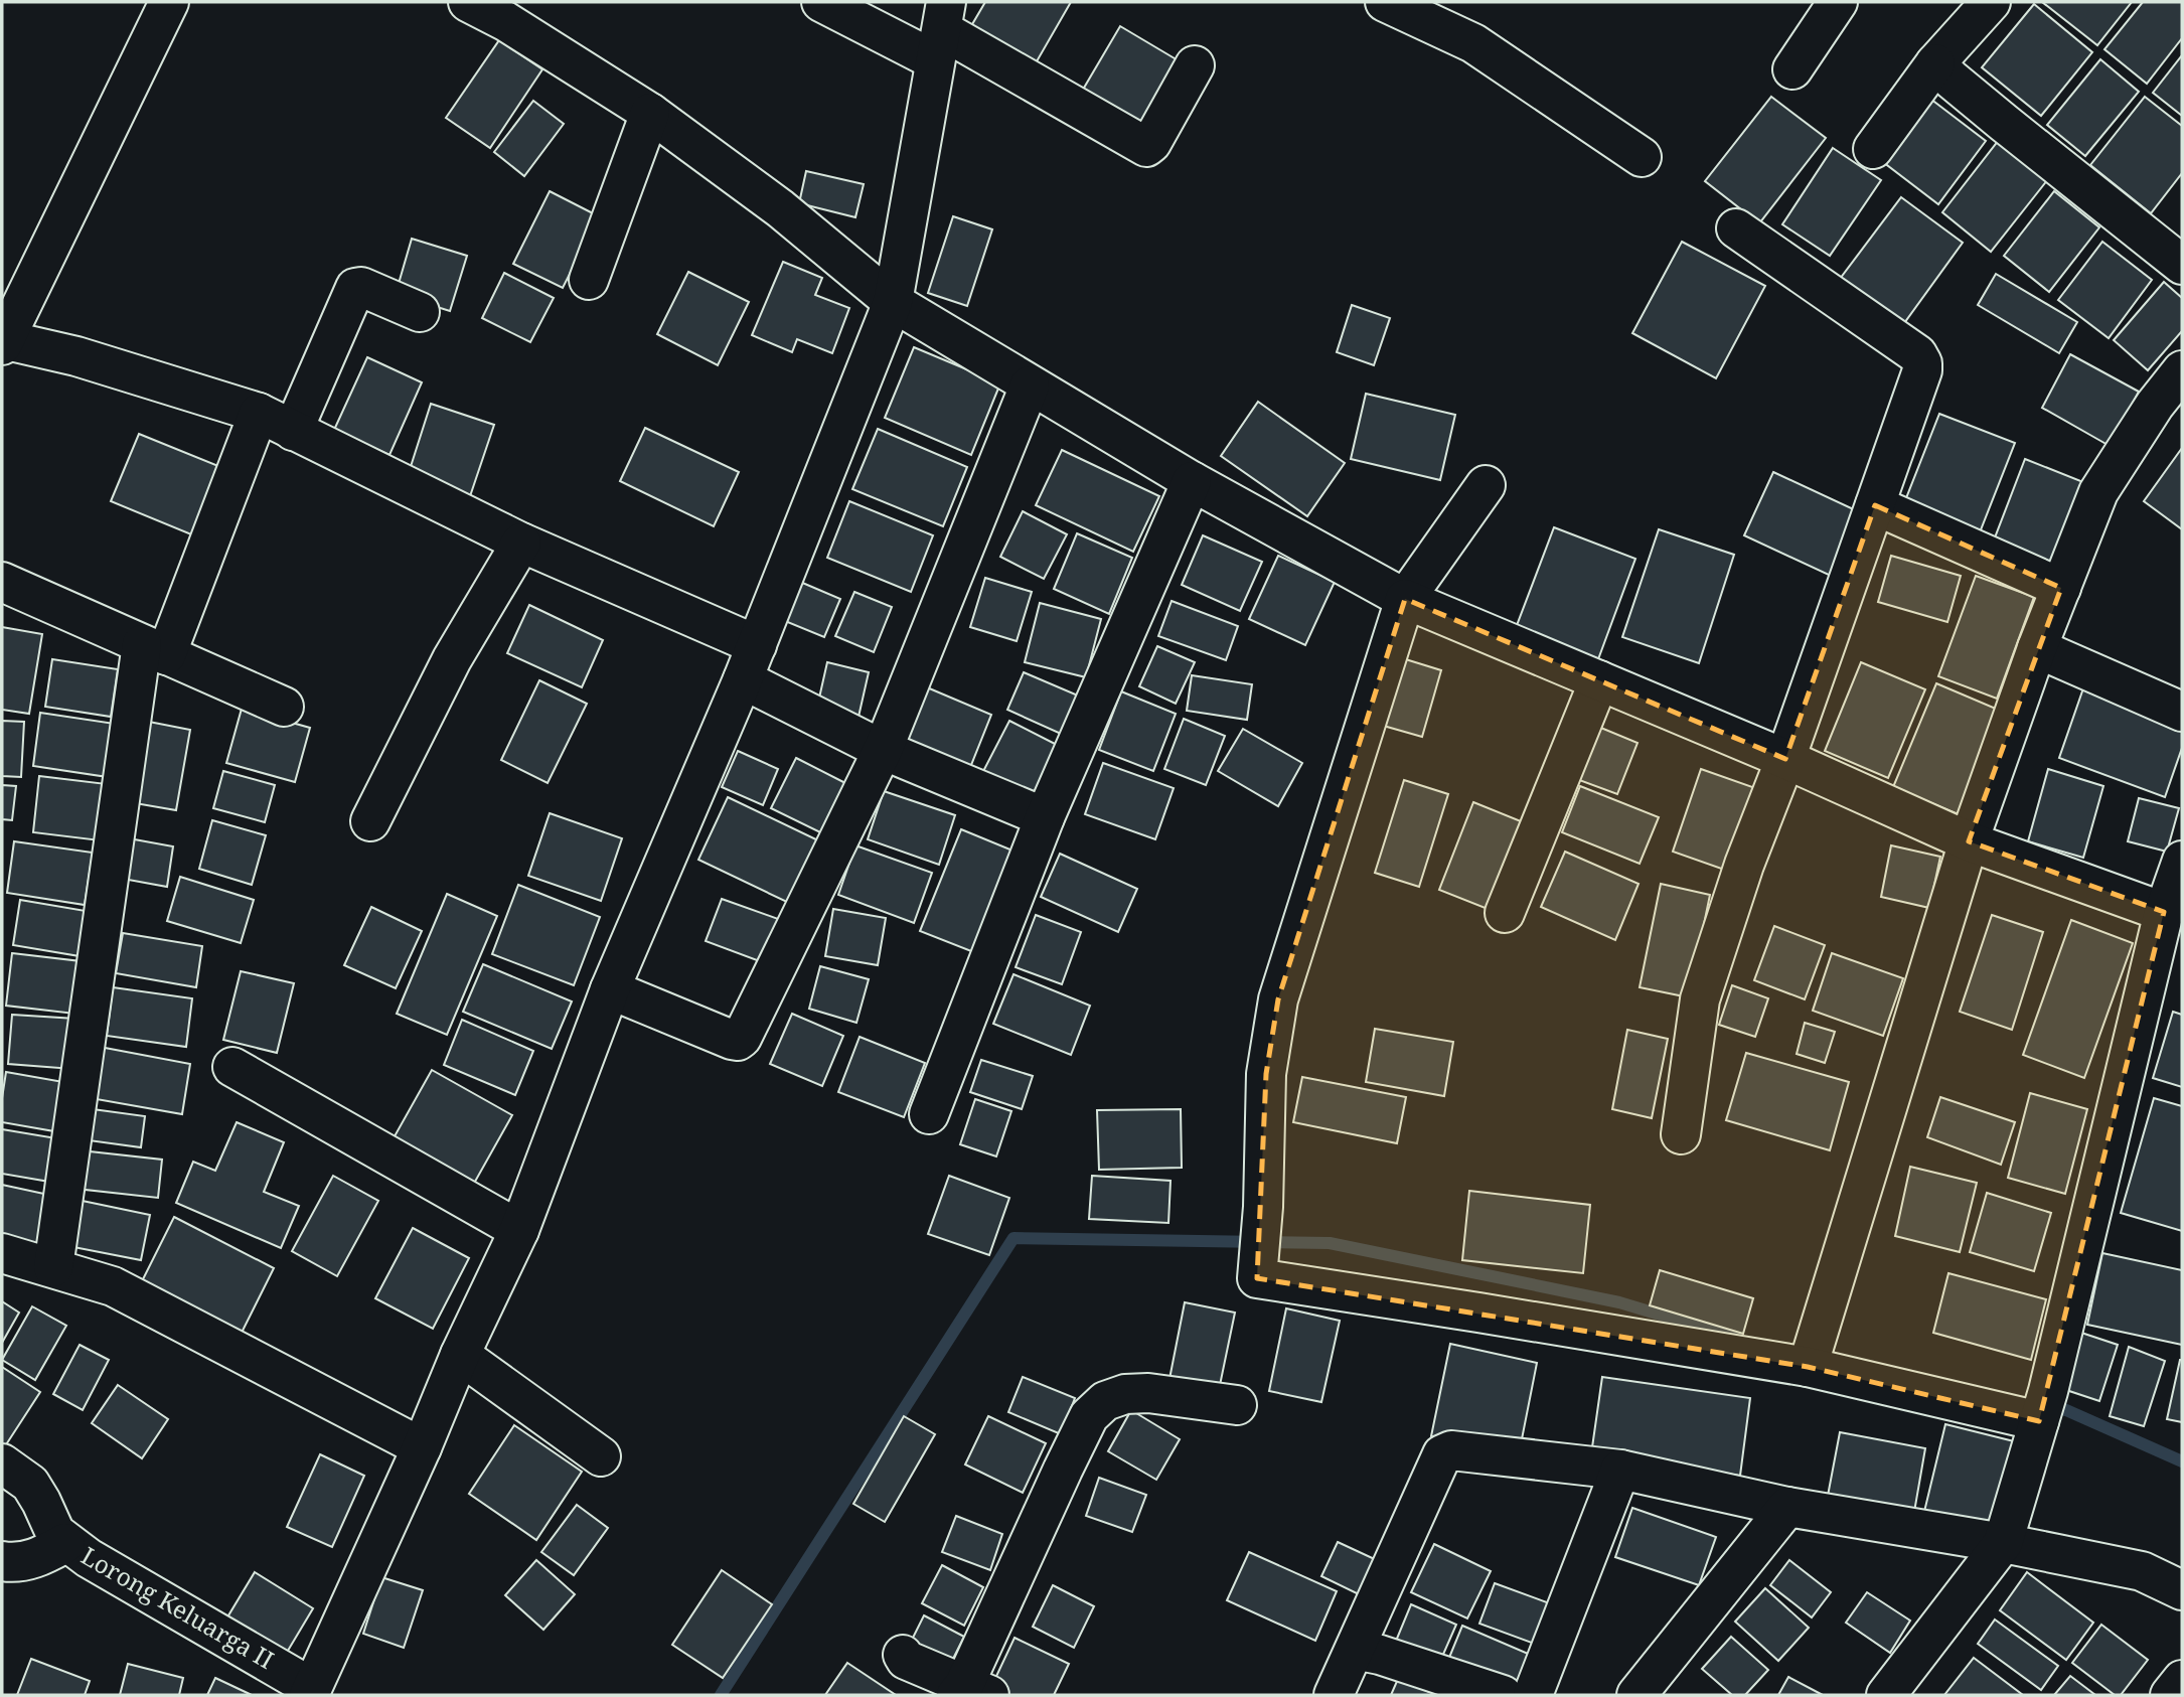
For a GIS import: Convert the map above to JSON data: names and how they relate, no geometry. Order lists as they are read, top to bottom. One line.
{"streets":{"street":["Lorong Keluarga II"]}}
